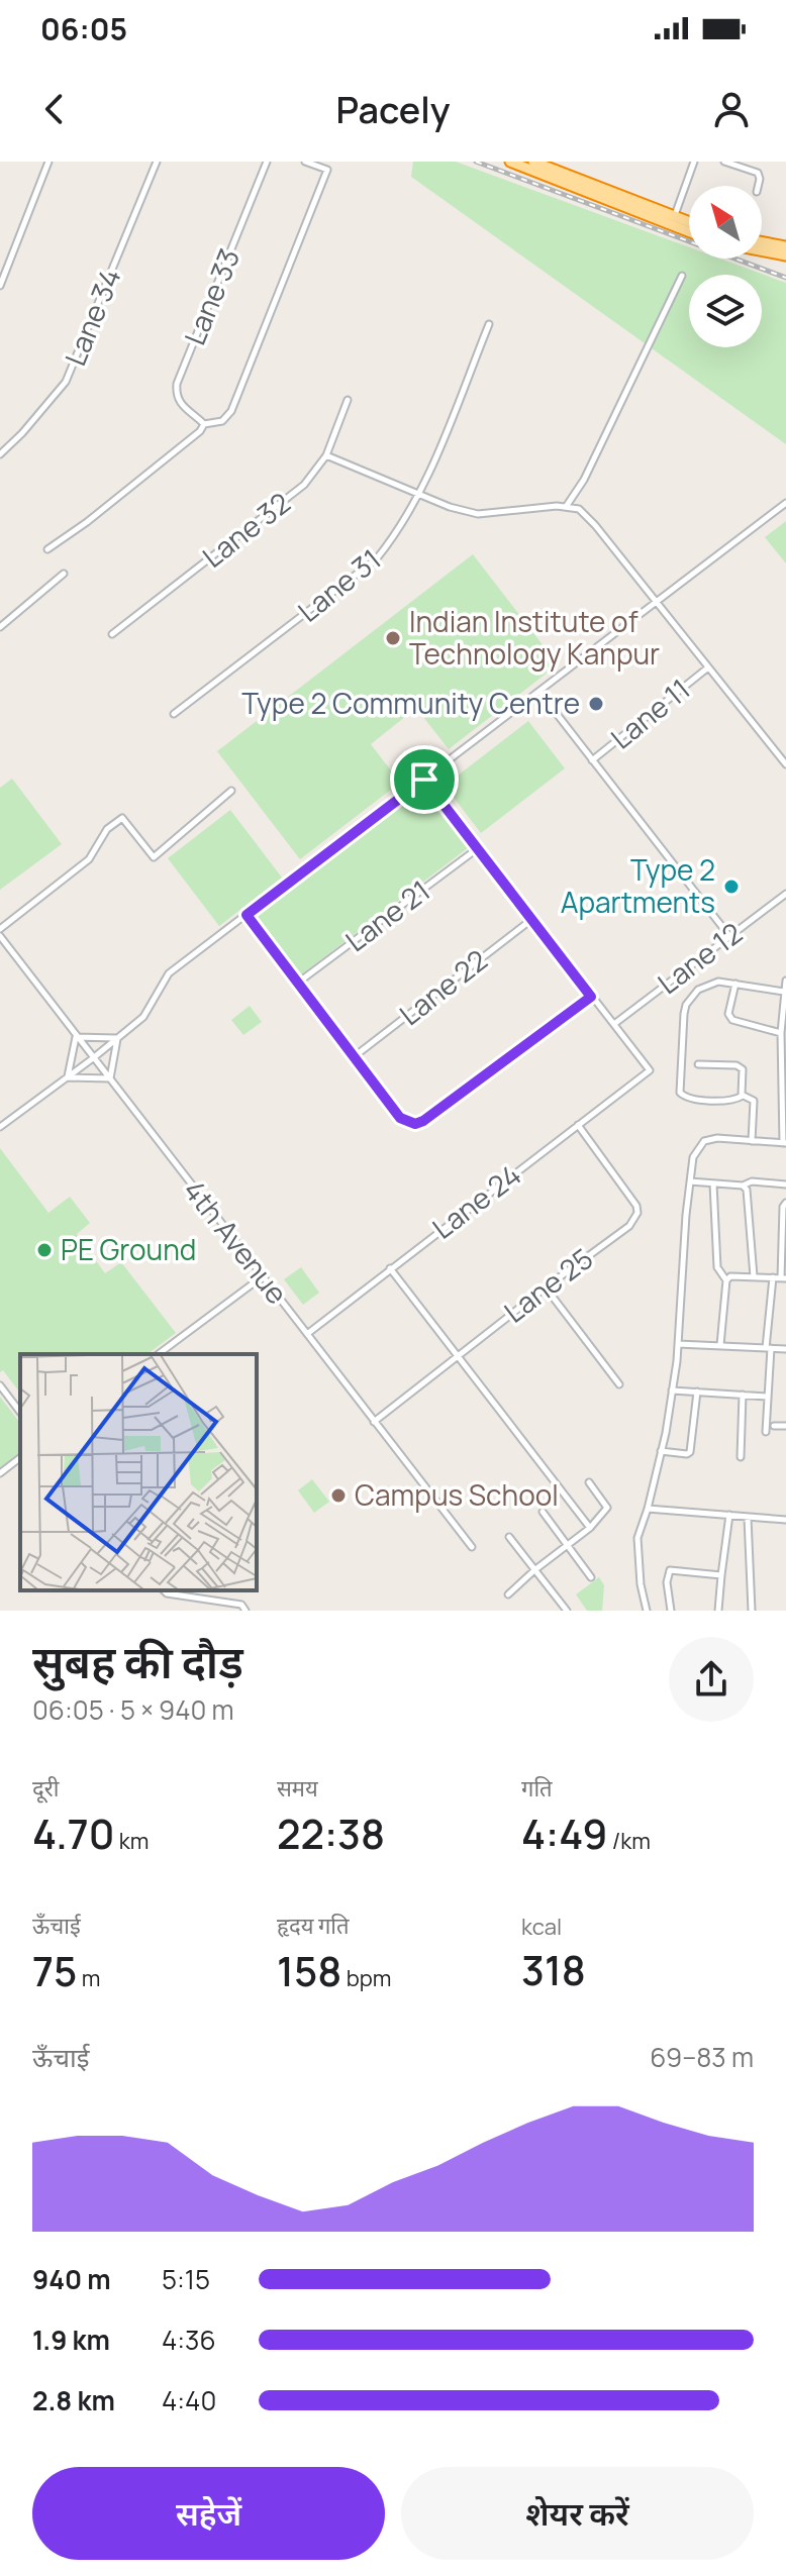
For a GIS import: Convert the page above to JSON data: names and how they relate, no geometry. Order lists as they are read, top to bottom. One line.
{"streets":{"street":["Lane 33","Lane 34","Lane 32","Lane 31","Lane 11","Lane 21","Lane 12","Lane 22","Lane 24","4th Avenue","Lane 25"]},"crossings":[["Lane 12","Lane 24"],["Lane 24","4th Avenue"],["Lane 24","Lane 25"],["4th Avenue","Lane 25"]],"places":["Indian Institute of Technology Kanpur","Type 2 Community Centre","Type 2 Apartments","PE Ground","Campus School"],"north":"top left","page":{"status":"06:05","header":"Pacely","heading":["सुबह की दौड़","06:05 · 5 × 940 m"],"stats":[["दूरी","4.70 km"],["समय","22:38"],["गति","4:49 /km"],["ऊँचाई","75 m"],["हृदय गति","158 bpm"],["kcal","318"]],"chart":["ऊँचाई","69–83 m"],"list":[{"name":"940 m","note":"5:15"},{"name":"1.9 km","note":"4:36"},{"name":"2.8 km","note":"4:40"}],"buttons":["सहेजें","शेयर करें"]}}
